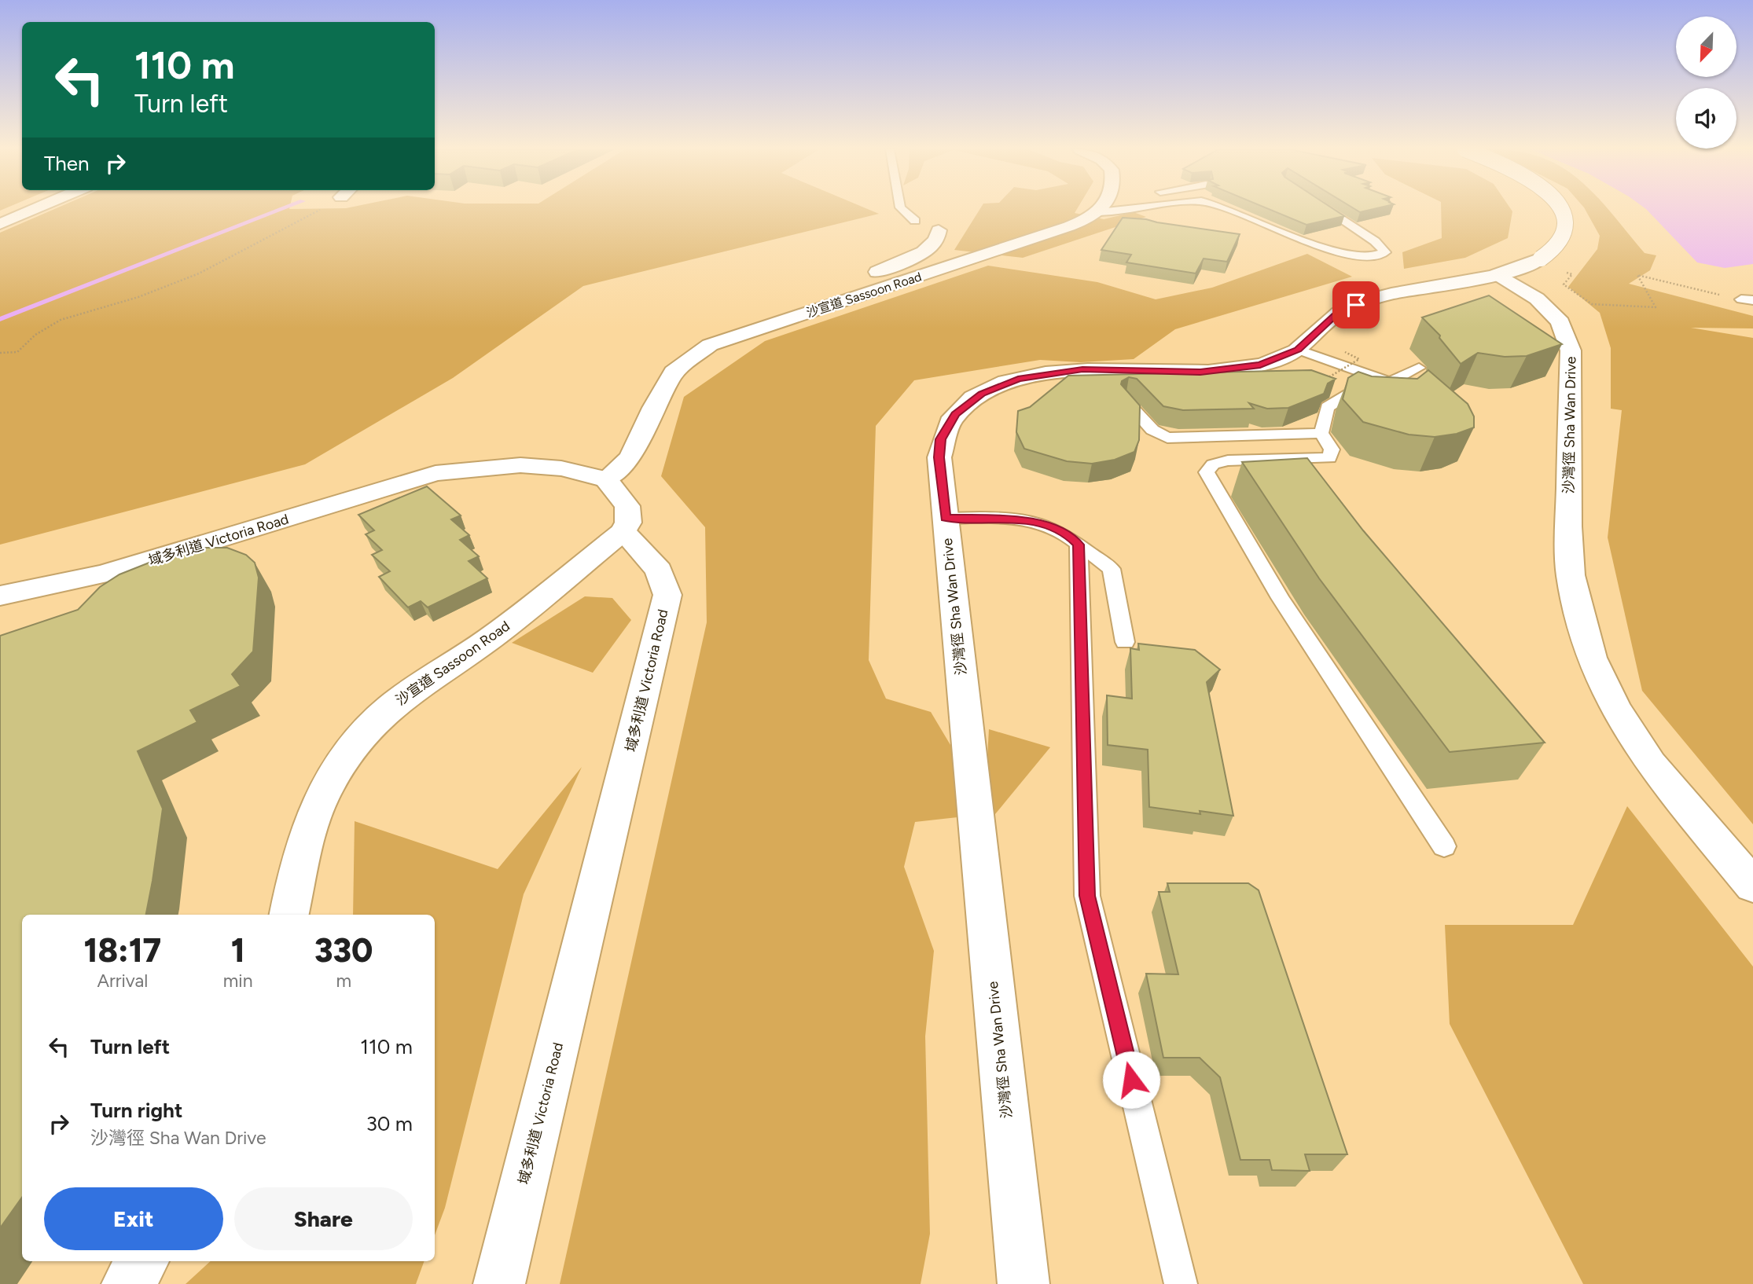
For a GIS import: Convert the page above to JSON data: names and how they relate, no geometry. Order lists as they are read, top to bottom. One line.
{"streets":{"street":["沙宣道 Sassoon Road","沙灣徑 Sha Wan Drive","域多利道 Victoria Road"]},"crossings":[["沙宣道 Sassoon Road","域多利道 Victoria Road"]],"north":"bottom left","page":{"turn":["110 m","Turn left"],"then":"Then","eta":["18:17","Arrival","1","min","330","m"],"list":[{"name":"Turn left","value":"110 m"},{"name":"Turn right","note":"沙灣徑 Sha Wan Drive","value":"30 m"}],"buttons":["Exit","Share"]}}
